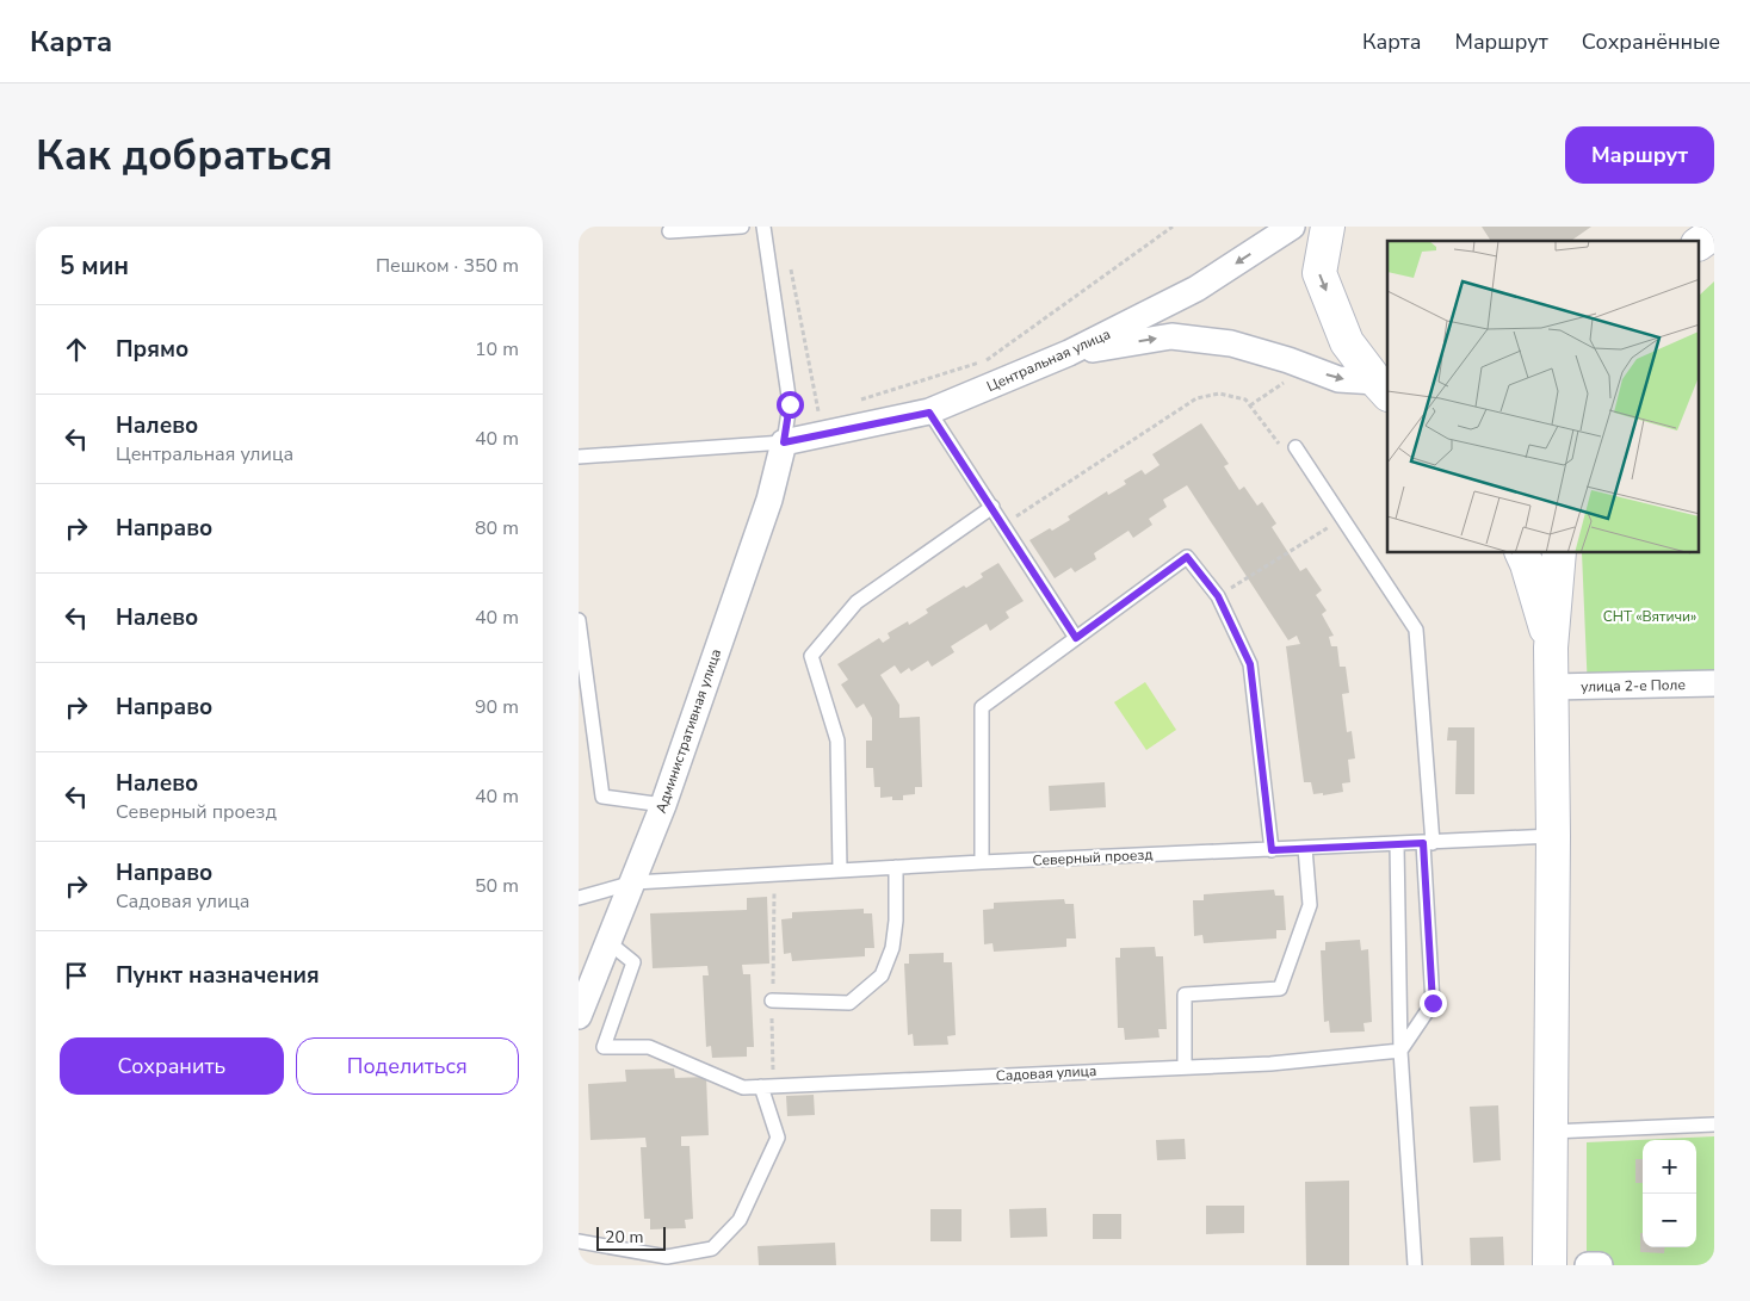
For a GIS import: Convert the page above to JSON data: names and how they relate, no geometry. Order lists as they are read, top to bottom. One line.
{"streets":{"street":["Центральная улица","улица 2-е Поле","Административная улица"],"lane":["Северный проезд","Садовая улица"]},"crossings":[["Центральная улица","Административная улица"],["Административная улица","Северный проезд"],["Административная улица","Садовая улица"]],"one_way":["Центральная улица"],"parks":["СНТ «Вятичи»"],"scale_bar":"20 m","page":{"header":"Карта","nav":["Карта","Маршрут","Сохранённые"],"buttons":["Маршрут",["Сохранить","Поделиться"]],"title":"Как добраться","heading":["5 мин","Пешком · 350 m"],"list":[["Прямо","10 m"],["Налево","Центральная улица","40 m"],["Направо","80 m"],["Налево","40 m"],["Направо","90 m"],["Налево","Северный проезд","40 m"],["Направо","Садовая улица","50 m"],"Пункт назначения"],"map_buttons":["+","−"],"scale":"20 m"}}
